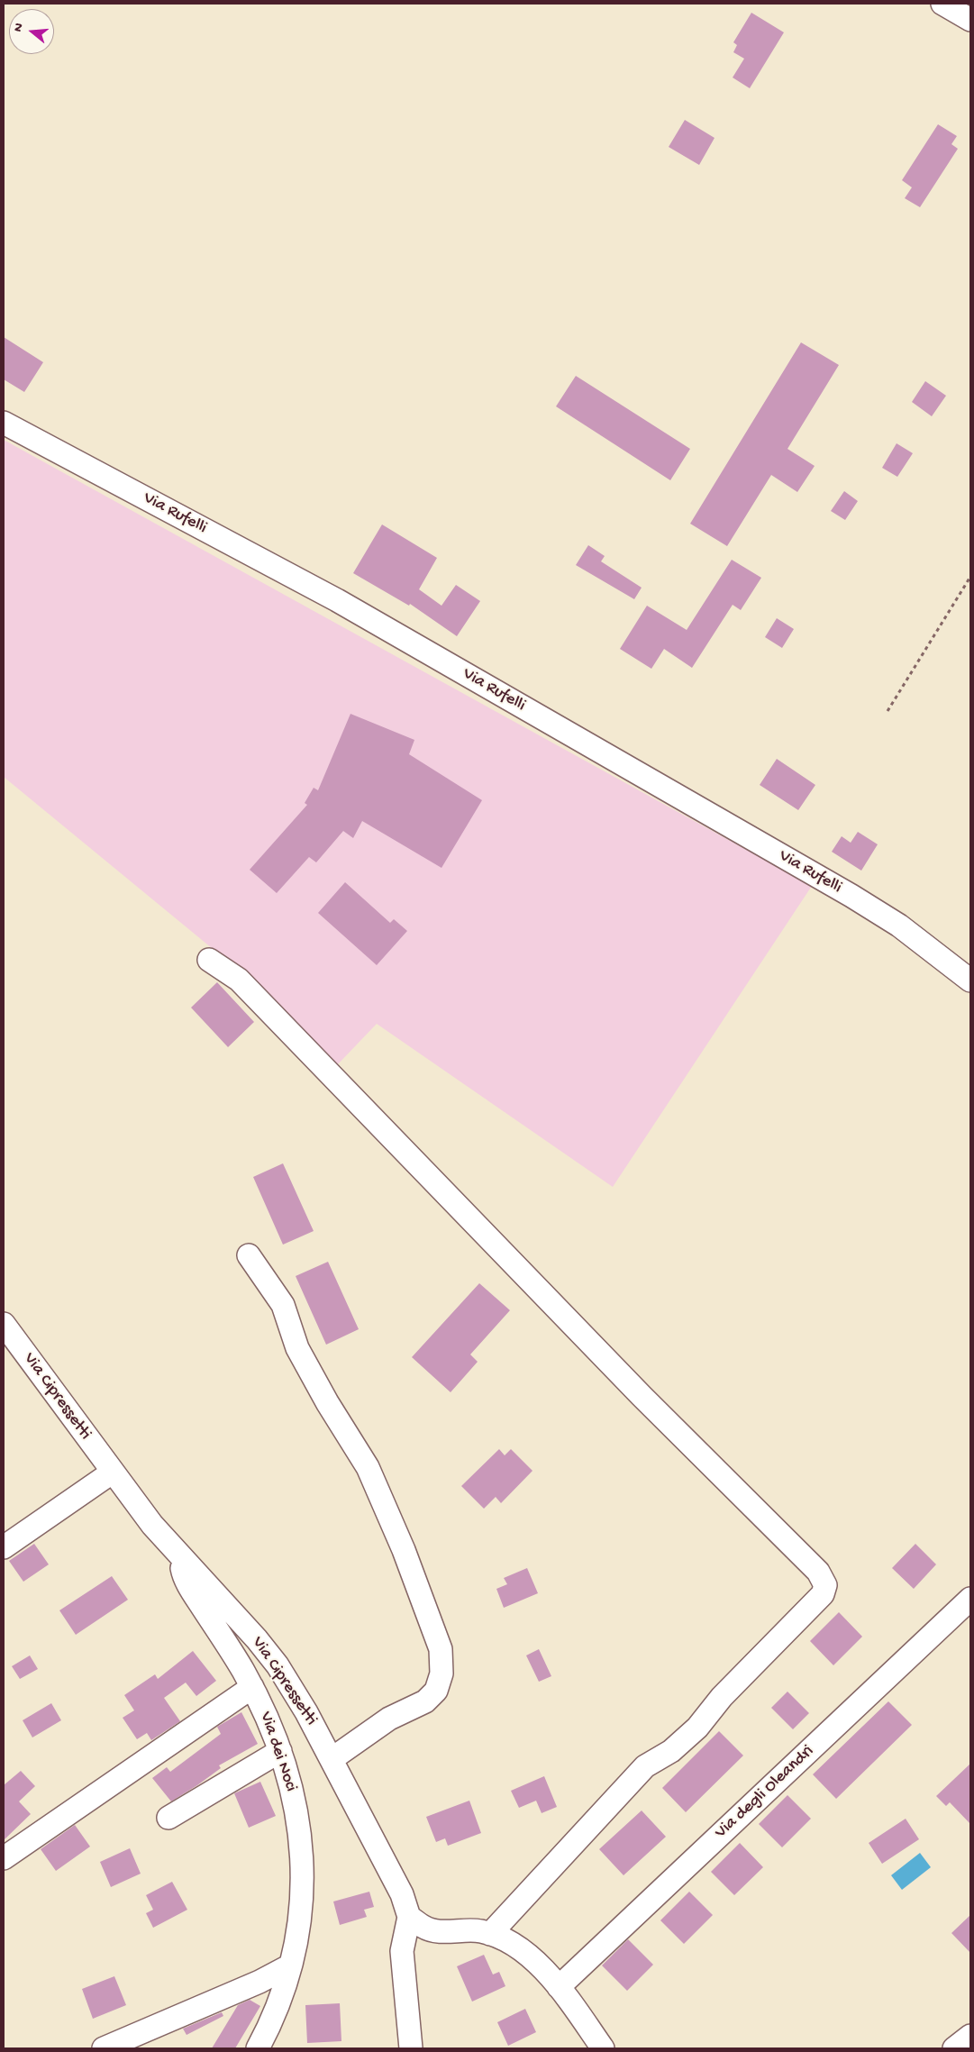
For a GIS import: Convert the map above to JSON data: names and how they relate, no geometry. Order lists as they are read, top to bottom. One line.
{"streets":{"street":["Via Rufelli","Via Cipressetti","Via dei Noci","Via degli Oleandri"]},"crossings":[["Via Cipressetti","Via dei Noci"]],"north":"left"}
